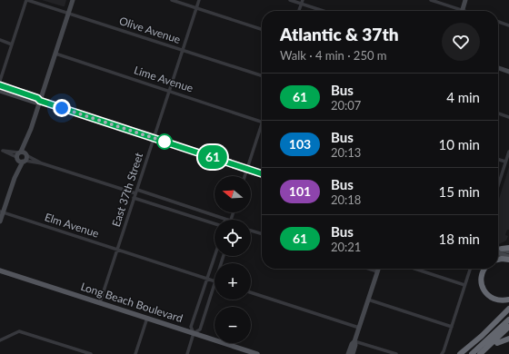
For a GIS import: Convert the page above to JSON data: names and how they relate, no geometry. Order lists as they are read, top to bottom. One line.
{"streets":{"main road":["Long Beach Boulevard"],"street":["Olive Avenue","Lime Avenue","East 37th Street","Elm Avenue"]},"crossings":[["Olive Avenue","East 37th Street"],["Lime Avenue","East 37th Street"],["East 37th Street","Elm Avenue"],["East 37th Street","Long Beach Boulevard"]],"lines":["bus line 61"],"north":"left","page":{"on_map":"61","heading":["Atlantic & 37th","Walk · 4 min · 250 m"],"list":[{"mark":"61","name":"Bus","note":"20:07","value":"4 min"},{"mark":"103","name":"Bus","note":"20:13","value":"10 min"},{"mark":"101","name":"Bus","note":"20:18","value":"15 min"},{"mark":"61","name":"Bus","note":"20:21","value":"18 min"}],"map_buttons":["+","−"]}}
